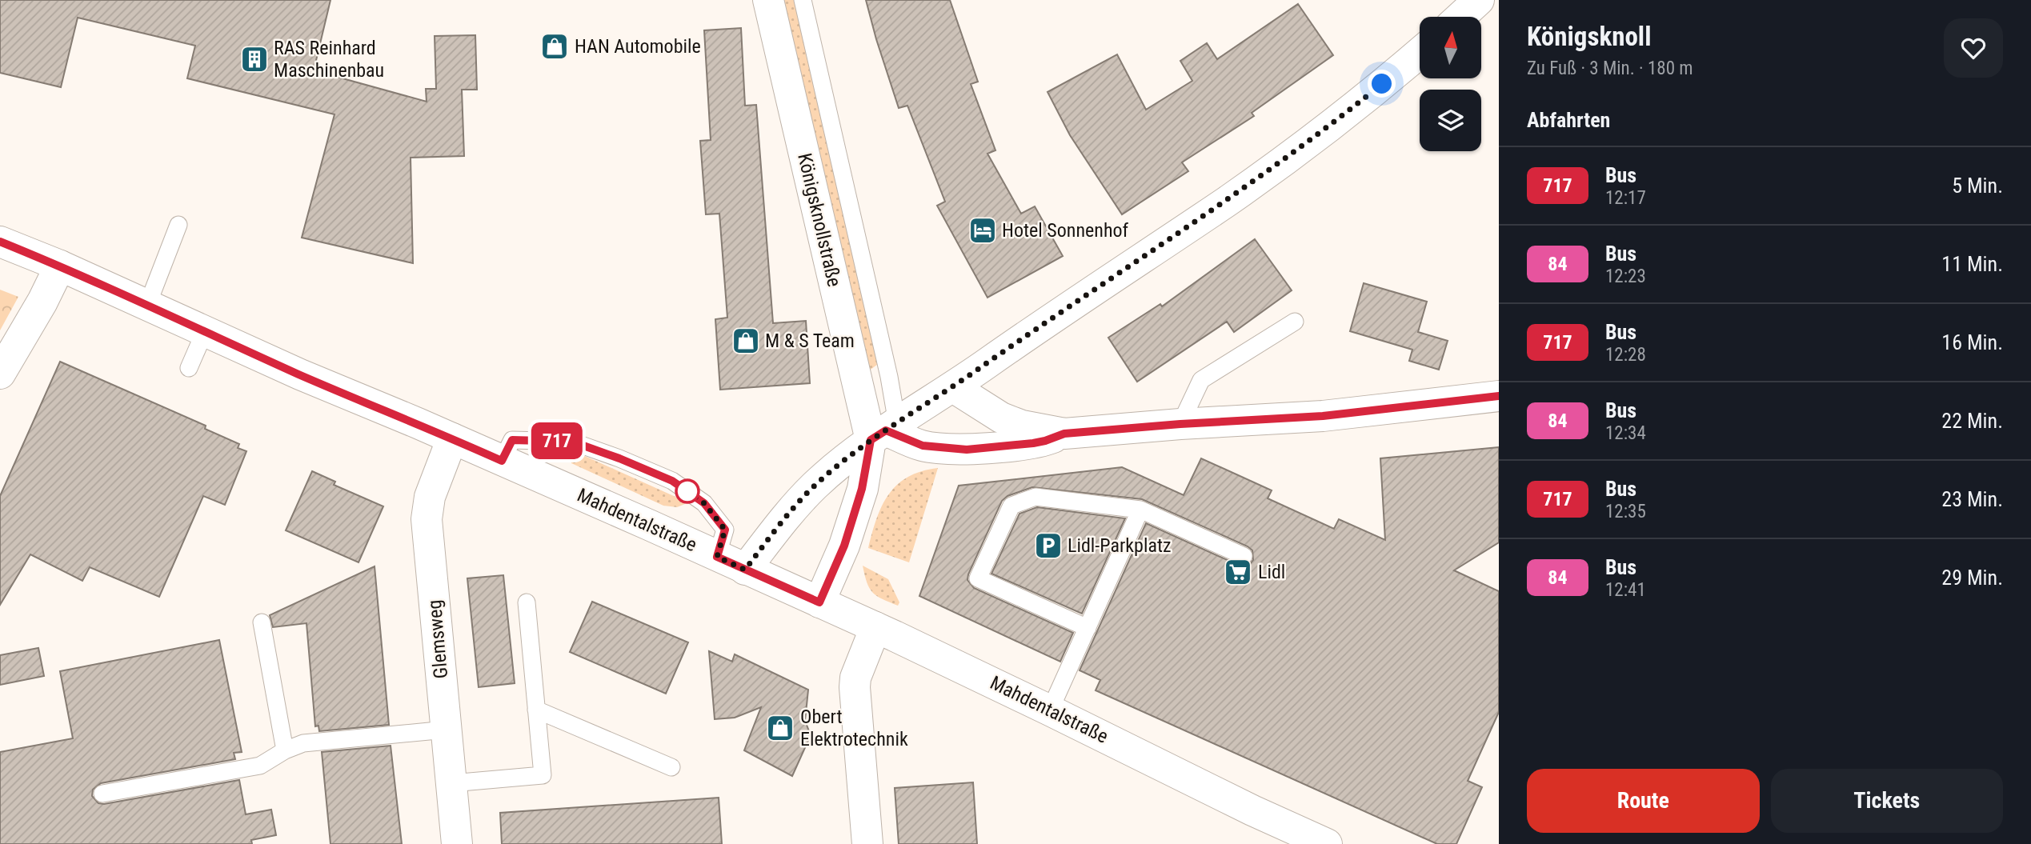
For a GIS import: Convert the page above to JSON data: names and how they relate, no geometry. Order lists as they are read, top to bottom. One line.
{"streets":{"street":["Königsknollstraße","Mahdentalstraße","Glemsweg"]},"crossings":[["Mahdentalstraße","Glemsweg"]],"places":{"shop":["HAN Automobile","M & S Team","Obert Elektrotechnik"],"building":["RAS Reinhard Maschinenbau"],"hotel":["Hotel Sonnenhof"],"parking":["Lidl-Parkplatz"],"supermarket":["Lidl"]},"lines":["bus line 717"],"north":"top","page":{"on_map":"717","heading":[["Königsknoll","Zu Fuß · 3 Min. · 180 m"],"Abfahrten"],"list":[{"mark":"717","name":"Bus","note":"12:17","value":"5 Min."},{"mark":"84","name":"Bus","note":"12:23","value":"11 Min."},{"mark":"717","name":"Bus","note":"12:28","value":"16 Min."},{"mark":"84","name":"Bus","note":"12:34","value":"22 Min."},{"mark":"717","name":"Bus","note":"12:35","value":"23 Min."},{"mark":"84","name":"Bus","note":"12:41","value":"29 Min."}],"buttons":["Route","Tickets"]}}
